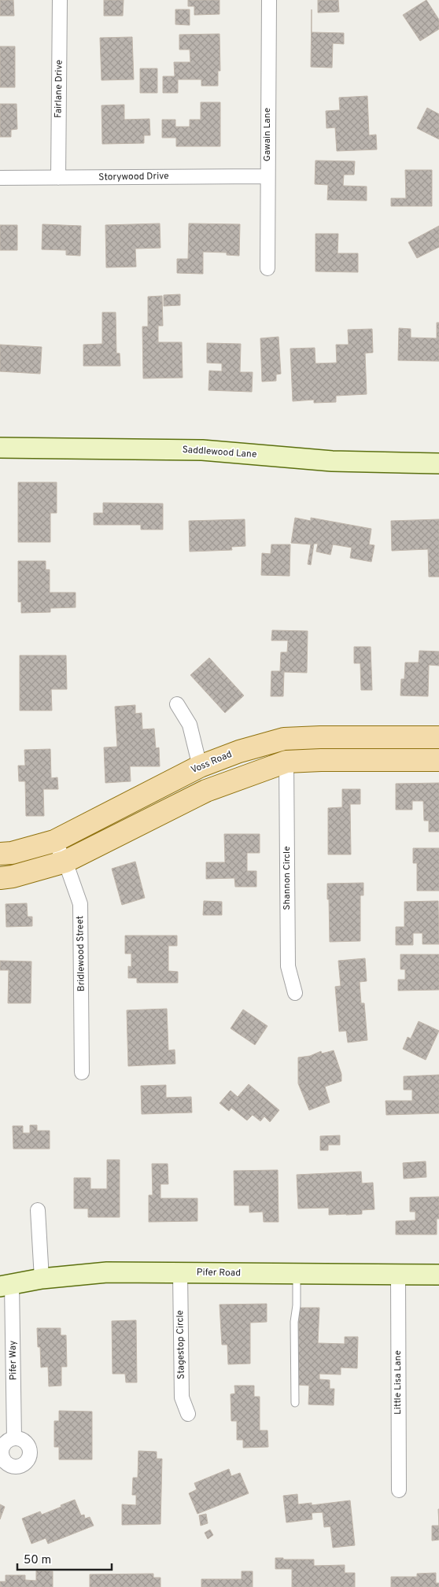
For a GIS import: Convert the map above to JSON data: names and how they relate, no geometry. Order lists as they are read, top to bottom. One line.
{"streets":{"main road":["Voss Road"],"street":["Fairlane Drive","Gawain Lane","Storywood Drive","Saddlewood Lane","Shannon Circle","Bridlewood Street","Pifer Road","Stagestop Circle","Pifer Way","Little Lisa Lane"]},"crossings":[["Fairlane Drive","Storywood Drive"],["Gawain Lane","Storywood Drive"],["Voss Road","Bridlewood Street"],["Pifer Road","Stagestop Circle"],["Pifer Road","Pifer Way"],["Pifer Road","Little Lisa Lane"]],"scale_bar":"50 m"}
